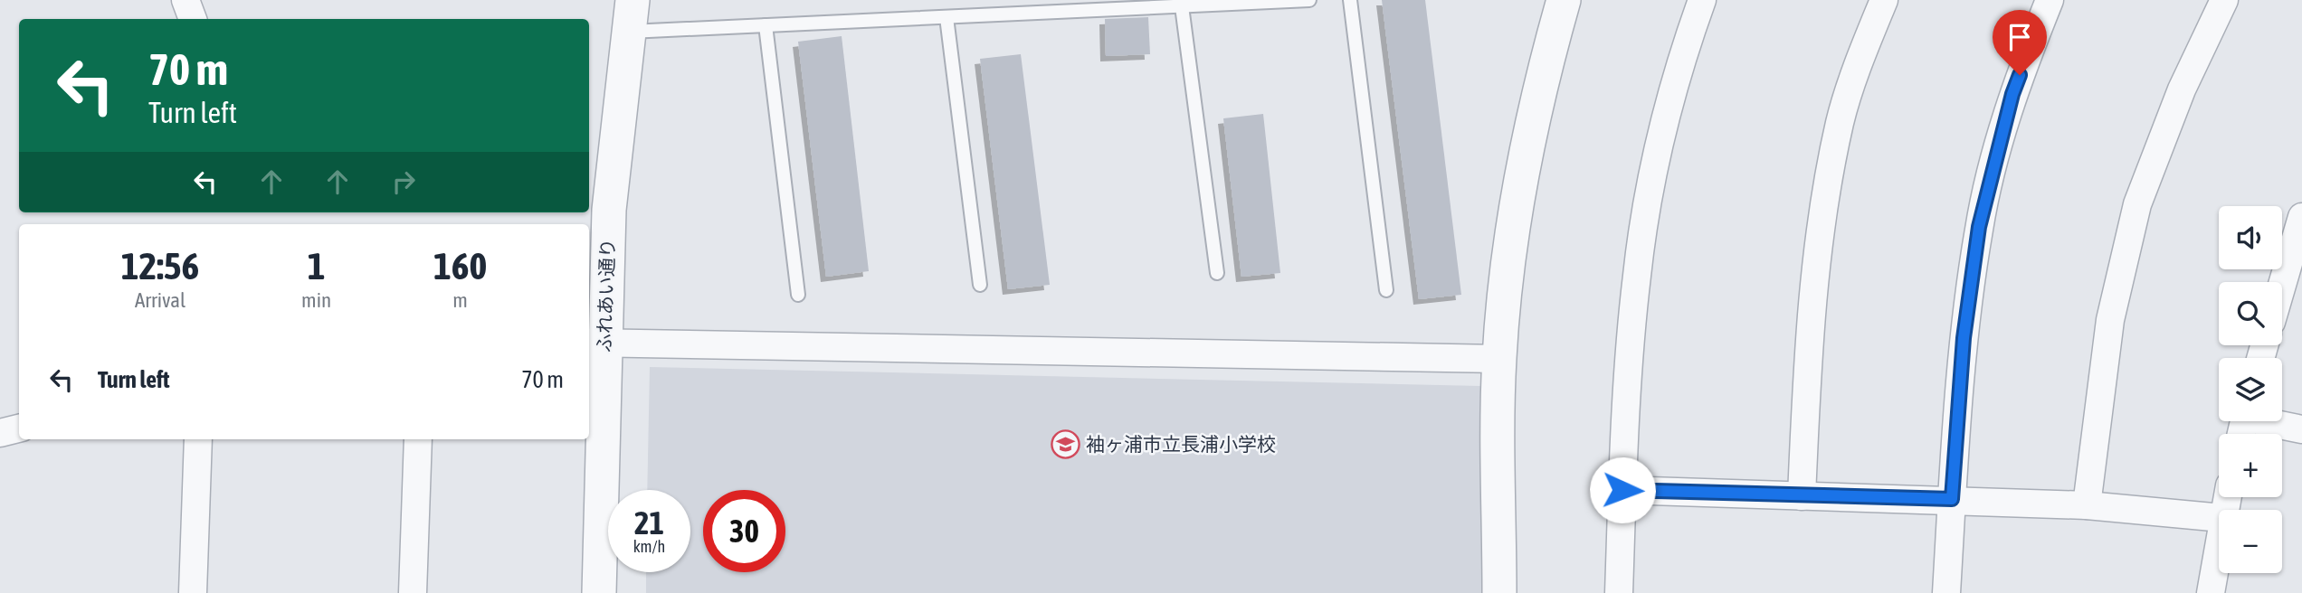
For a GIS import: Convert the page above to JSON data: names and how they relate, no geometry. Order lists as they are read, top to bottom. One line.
{"streets":{"street":["ふれあい通り"]},"places":{"school or university":["袖ヶ浦市立長浦小学校"]},"page":{"turn":["70 m","Turn left"],"map_buttons":["+","−"],"eta":["12:56","Arrival","1","min","160","m"],"list":[{"name":"Turn left","value":"70 m"}],"speed":"21 km/h","limit":"30"}}
